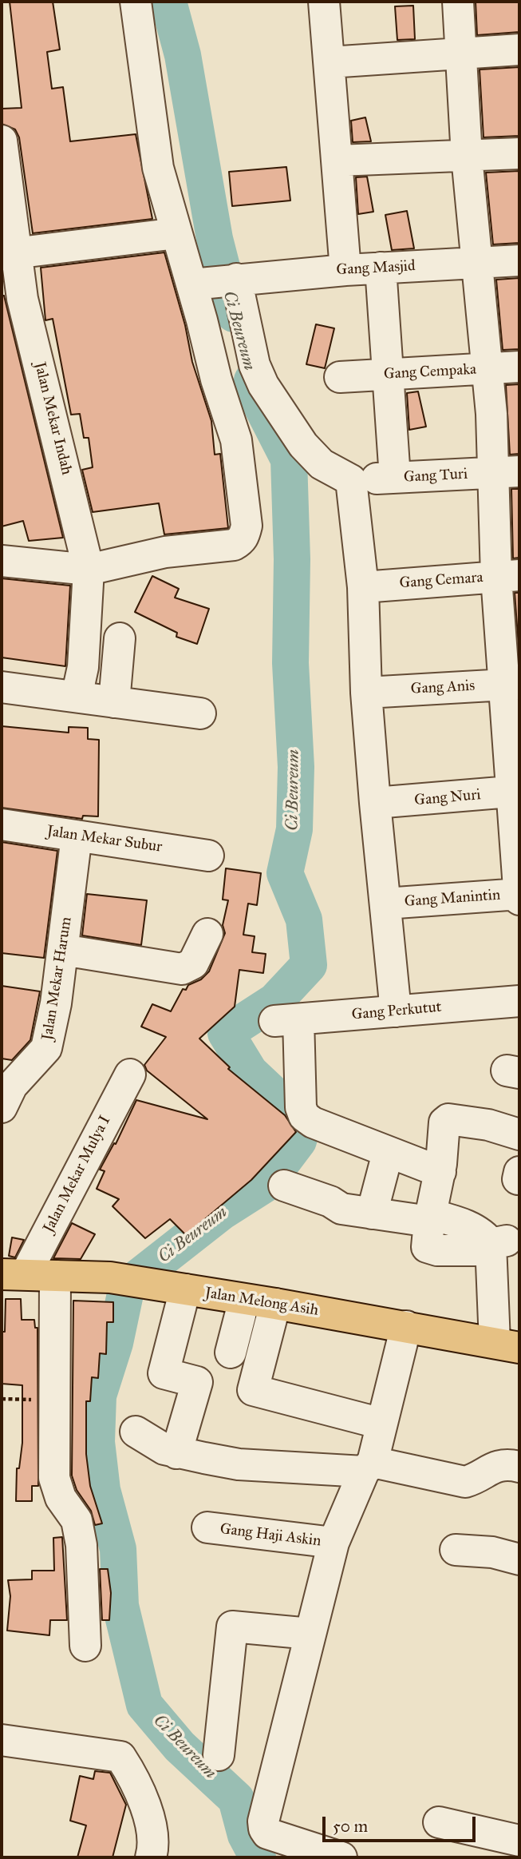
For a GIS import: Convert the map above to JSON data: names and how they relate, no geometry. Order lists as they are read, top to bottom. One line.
{"streets":{"main road":["Jalan Melong Asih"],"street":["Gang Masjid","Gang Cempaka","Jalan Mekar Indah","Gang Turi","Gang Cemara","Gang Anis","Gang Nuri","Jalan Mekar Subur","Gang Manintin","Jalan Mekar Harum","Gang Perkutut","Jalan Mekar Mulya I","Gang Haji Askin"]},"crossings":[["Jalan Mekar Subur","Jalan Mekar Harum"],["Jalan Mekar Mulya I","Jalan Melong Asih"]],"water":["Ci Beureum"],"scale_bar":"50 m"}
